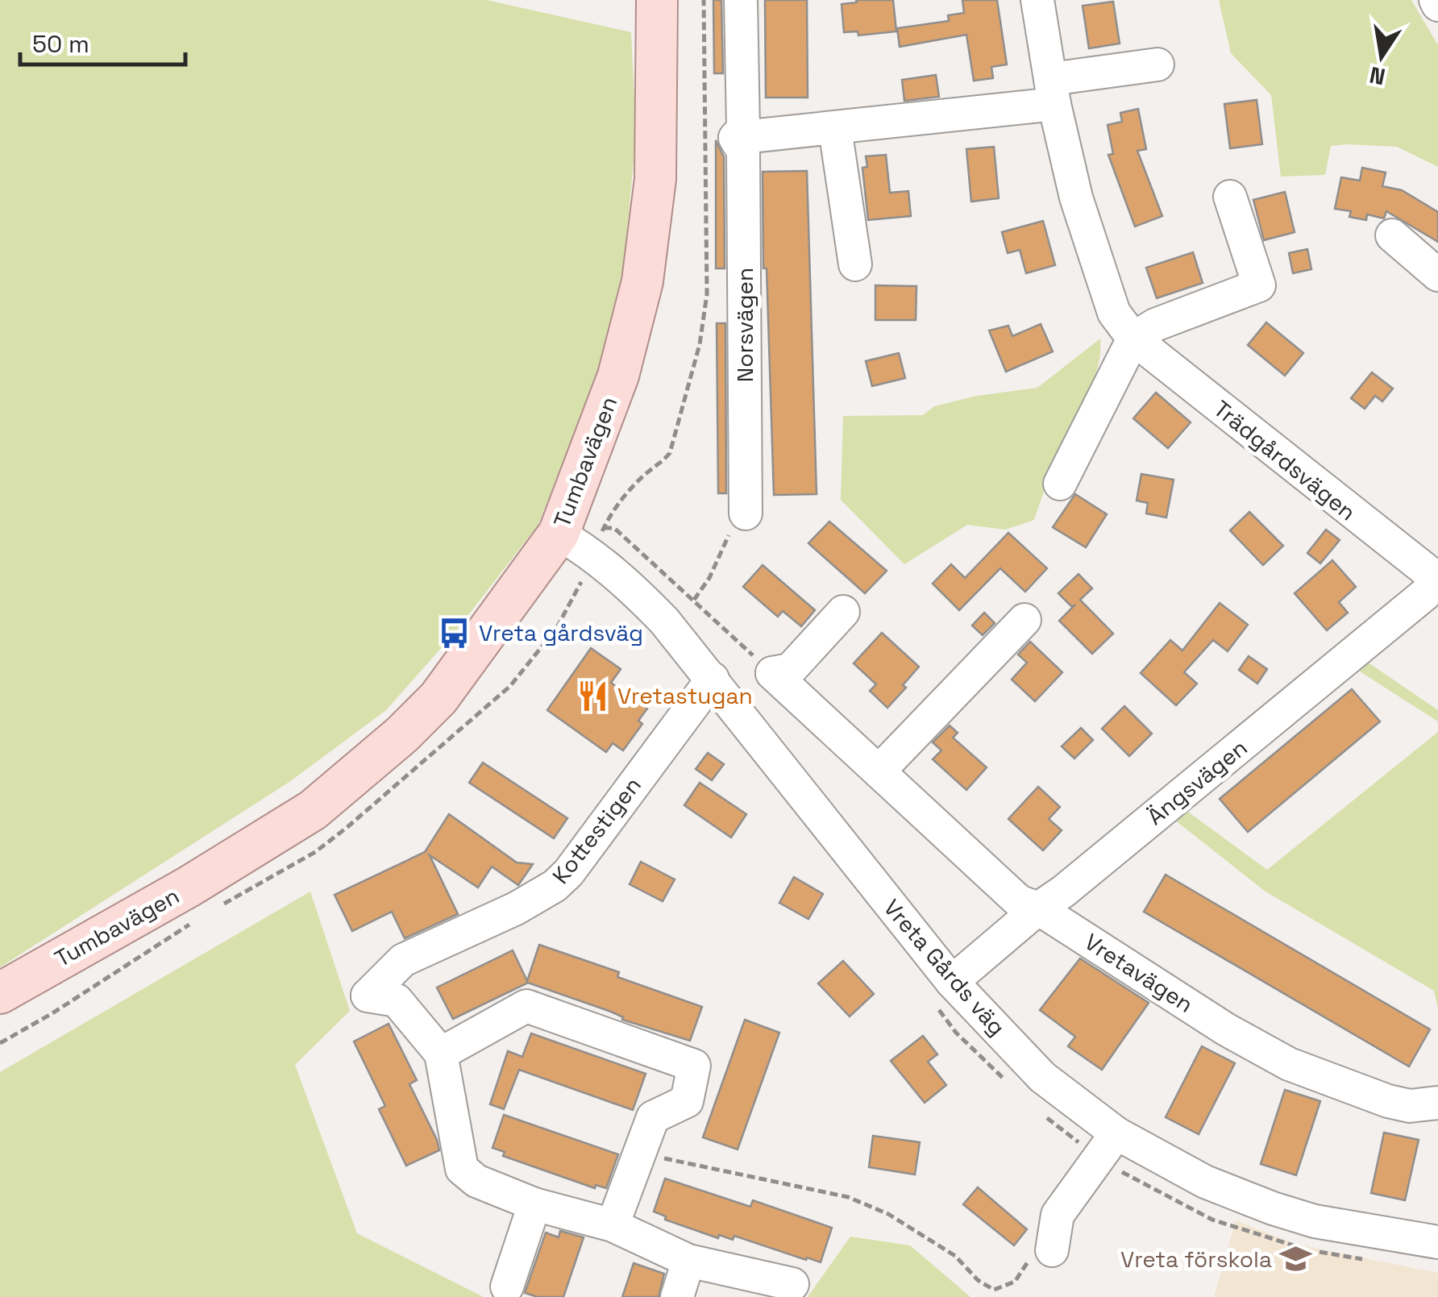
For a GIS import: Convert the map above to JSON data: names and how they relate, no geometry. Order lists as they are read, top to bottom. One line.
{"streets":{"main road":["Tumbavägen"],"street":["Norsvägen","Trädgårdsvägen","Ängsvägen","Kottestigen","Vreta Gårds väg","Vretavägen"]},"crossings":[["Trädgårdsvägen","Ängsvägen"],["Tumbavägen","Vreta Gårds väg"],["Ängsvägen","Vreta Gårds väg"],["Ängsvägen","Vretavägen"],["Kottestigen","Vreta Gårds väg"]],"places":{"bus stop":["Vreta gårdsväg"],"restaurant":["Vretastugan"],"school or university":["Vreta förskola"]},"scale_bar":"50 m","north":"bottom"}
